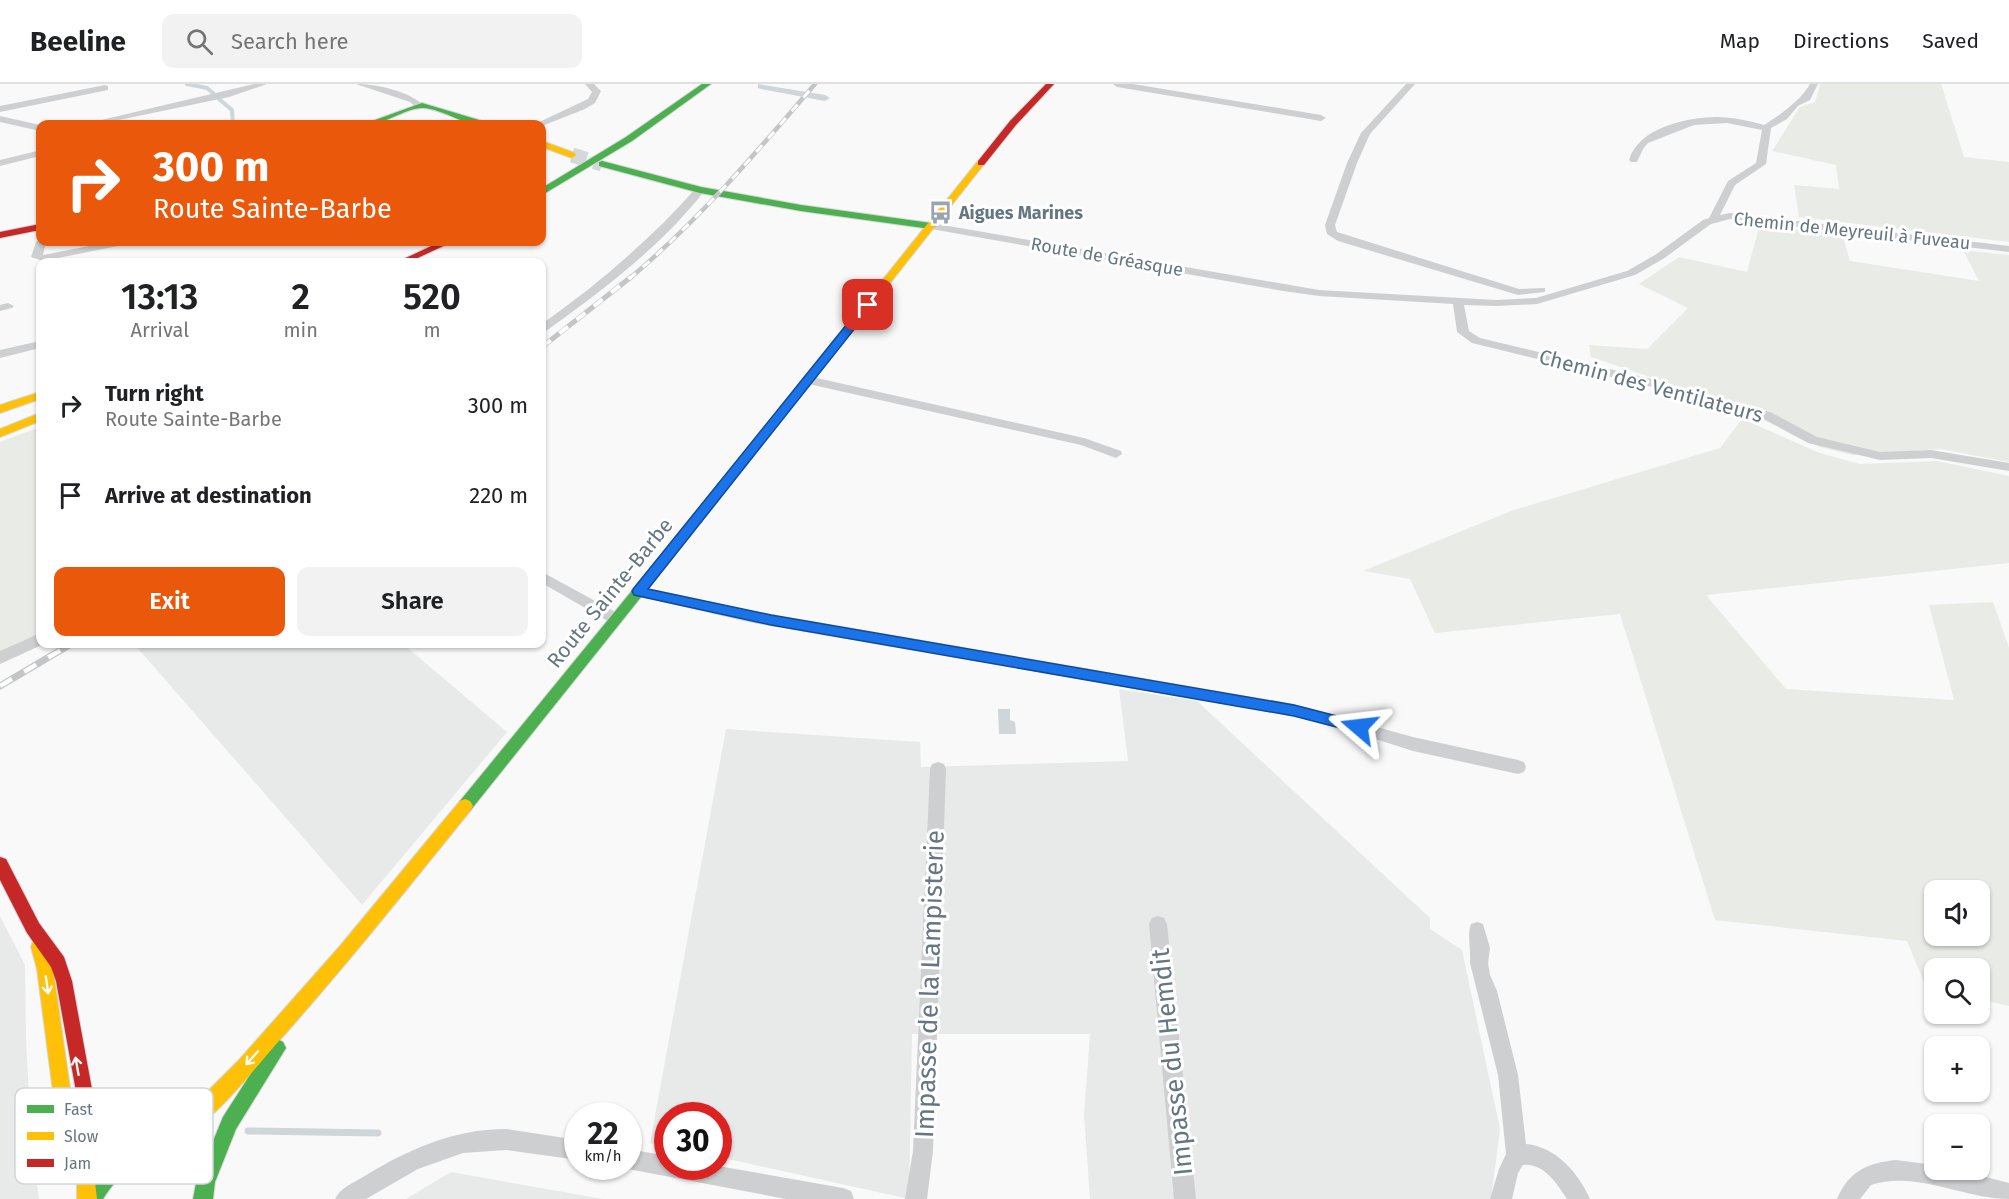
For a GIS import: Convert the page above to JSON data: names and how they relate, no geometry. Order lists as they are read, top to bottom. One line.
{"streets":{"main road":["Route Sainte-Barbe"],"street":["Chemin de Meyreuil à Fuveau","Route de Gréasque","Chemin des Ventilateurs","Impasse de la Lampisterie","Impasse du Hemdit"]},"crossings":[["Chemin de Meyreuil à Fuveau","Route de Gréasque"],["Chemin de Meyreuil à Fuveau","Chemin des Ventilateurs"],["Route de Gréasque","Route Sainte-Barbe"]],"places":{"bus stop":["Aigues Marines"]},"legend":["Fast","Slow","Jam"],"page":{"header":"Beeline","search":"Search here","nav":["Map","Directions","Saved"],"turn":["300 m","Route Sainte-Barbe"],"eta":["13:13","Arrival","2","min","520","m"],"list":[{"name":"Turn right","note":"Route Sainte-Barbe","value":"300 m"},{"name":"Arrive at destination","value":"220 m"}],"buttons":["Exit","Share"],"map_buttons":["+","−"],"speed":"22 km/h","limit":"30"}}
